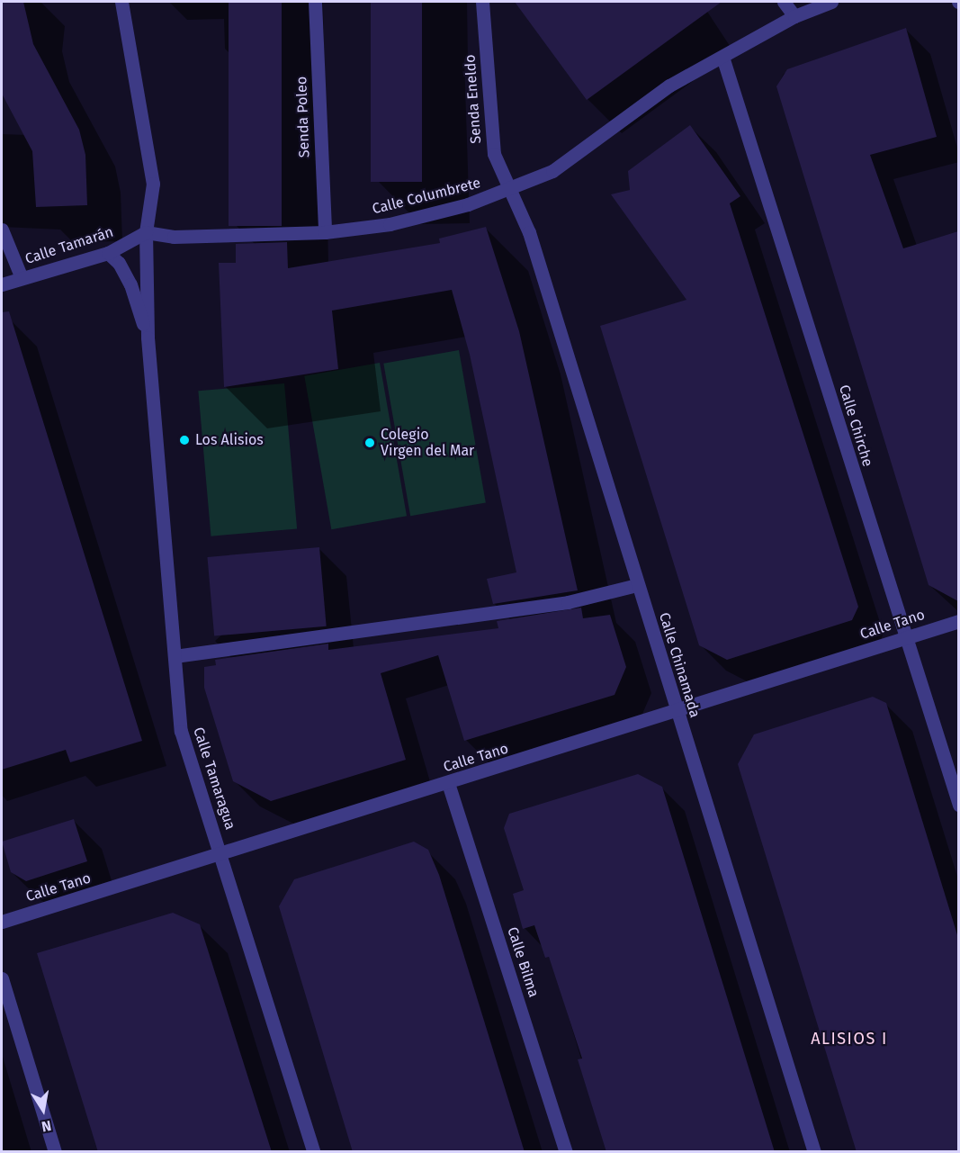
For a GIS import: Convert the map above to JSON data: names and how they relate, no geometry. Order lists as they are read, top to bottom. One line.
{"streets":{"street":["Senda Eneldo","Senda Poleo","Calle Columbrete","Calle Tamarán","Calle Chirche","Calle Tano","Calle Chinamada","Calle Tamaragua","Calle Bilma"]},"crossings":[["Senda Eneldo","Calle Columbrete"],["Senda Eneldo","Calle Chinamada"],["Senda Poleo","Calle Columbrete"],["Calle Columbrete","Calle Tamarán"],["Calle Columbrete","Calle Chirche"],["Calle Columbrete","Calle Chinamada"],["Calle Columbrete","Calle Tamaragua"],["Calle Tamarán","Calle Tamaragua"],["Calle Chirche","Calle Tano"],["Calle Tano","Calle Chinamada"],["Calle Tano","Calle Tamaragua"],["Calle Tano","Calle Bilma"]],"districts":["ALISIOS I"],"places":["Los Alisios","Colegio Virgen del Mar"],"north":"bottom"}
